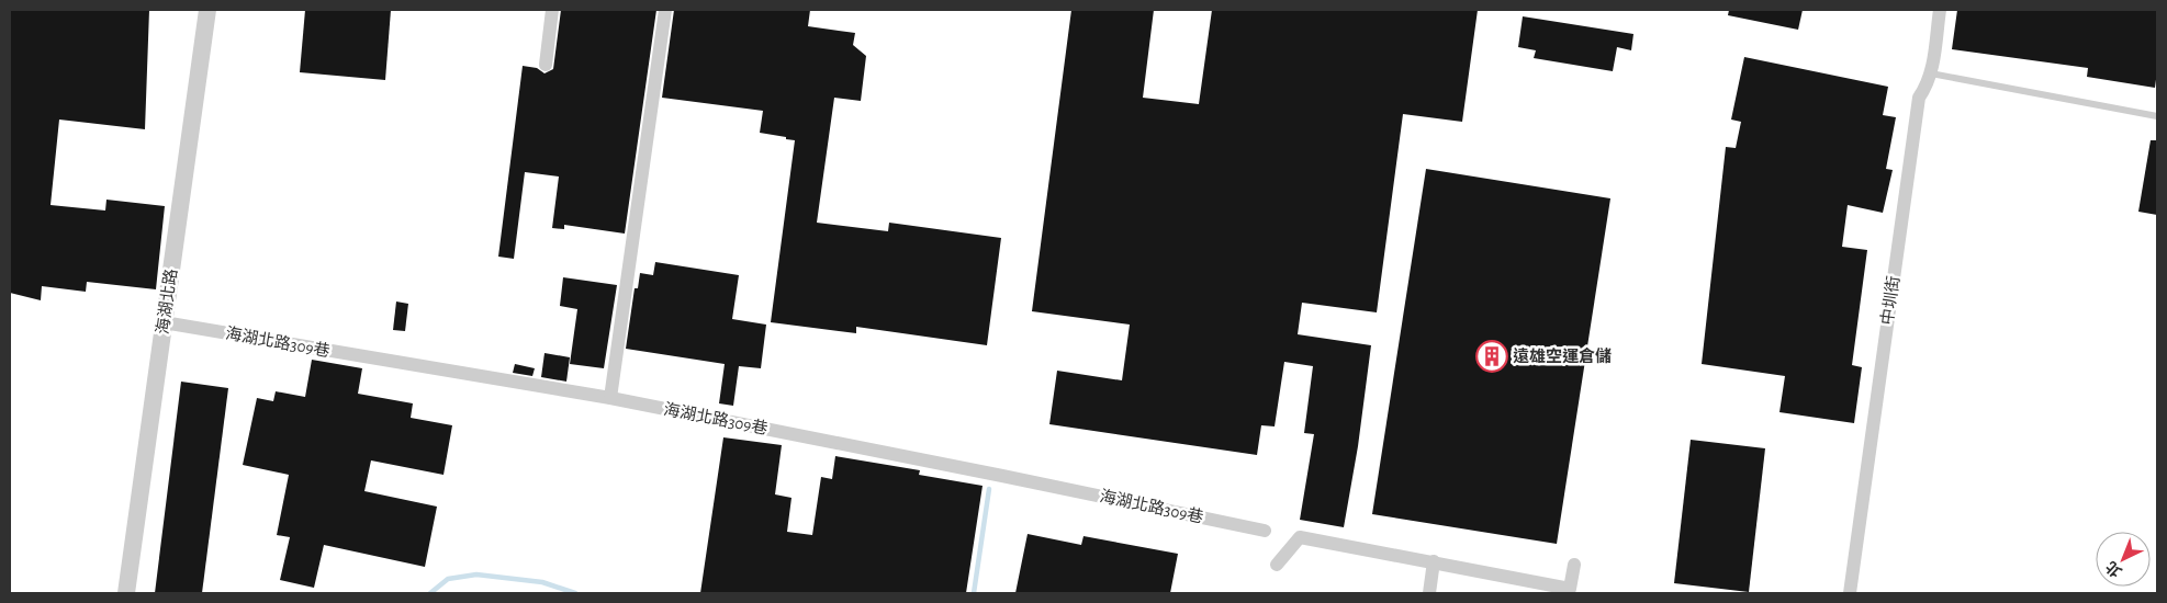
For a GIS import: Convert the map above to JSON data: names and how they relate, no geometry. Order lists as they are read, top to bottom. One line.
{"streets":{"street":["中圳街","海湖北路","海湖北路309巷"]},"crossings":[["海湖北路","海湖北路309巷"]],"places":{"building":["遠雄空運倉儲"]},"north":"bottom left"}
